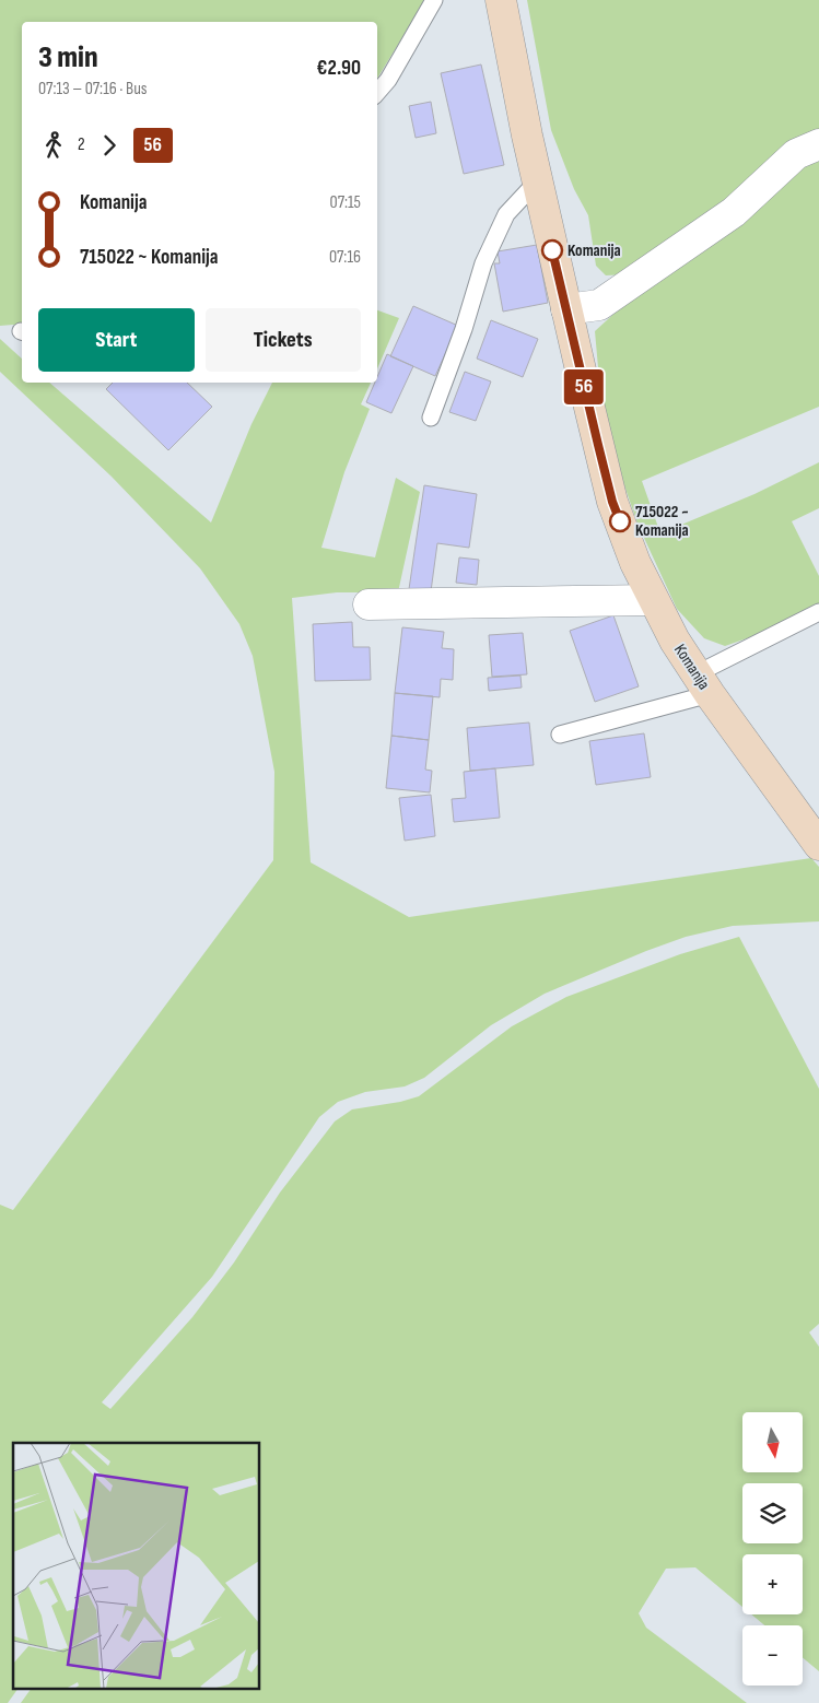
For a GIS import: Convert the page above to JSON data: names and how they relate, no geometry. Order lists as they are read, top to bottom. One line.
{"streets":{"street":["Komanija"]},"places":["Komanija","715022 ~ Komanija"],"lines":["bus line 56"],"north":"bottom","page":{"on_map":"56","heading":["3 min","07:13 – 07:16 · Bus","€2.90"],"legs":["2","56"],"list":[{"name":"Komanija","value":"07:15"},{"name":"715022 ~ Komanija","value":"07:16"}],"buttons":["Start","Tickets"],"map_buttons":["+","−"]}}
